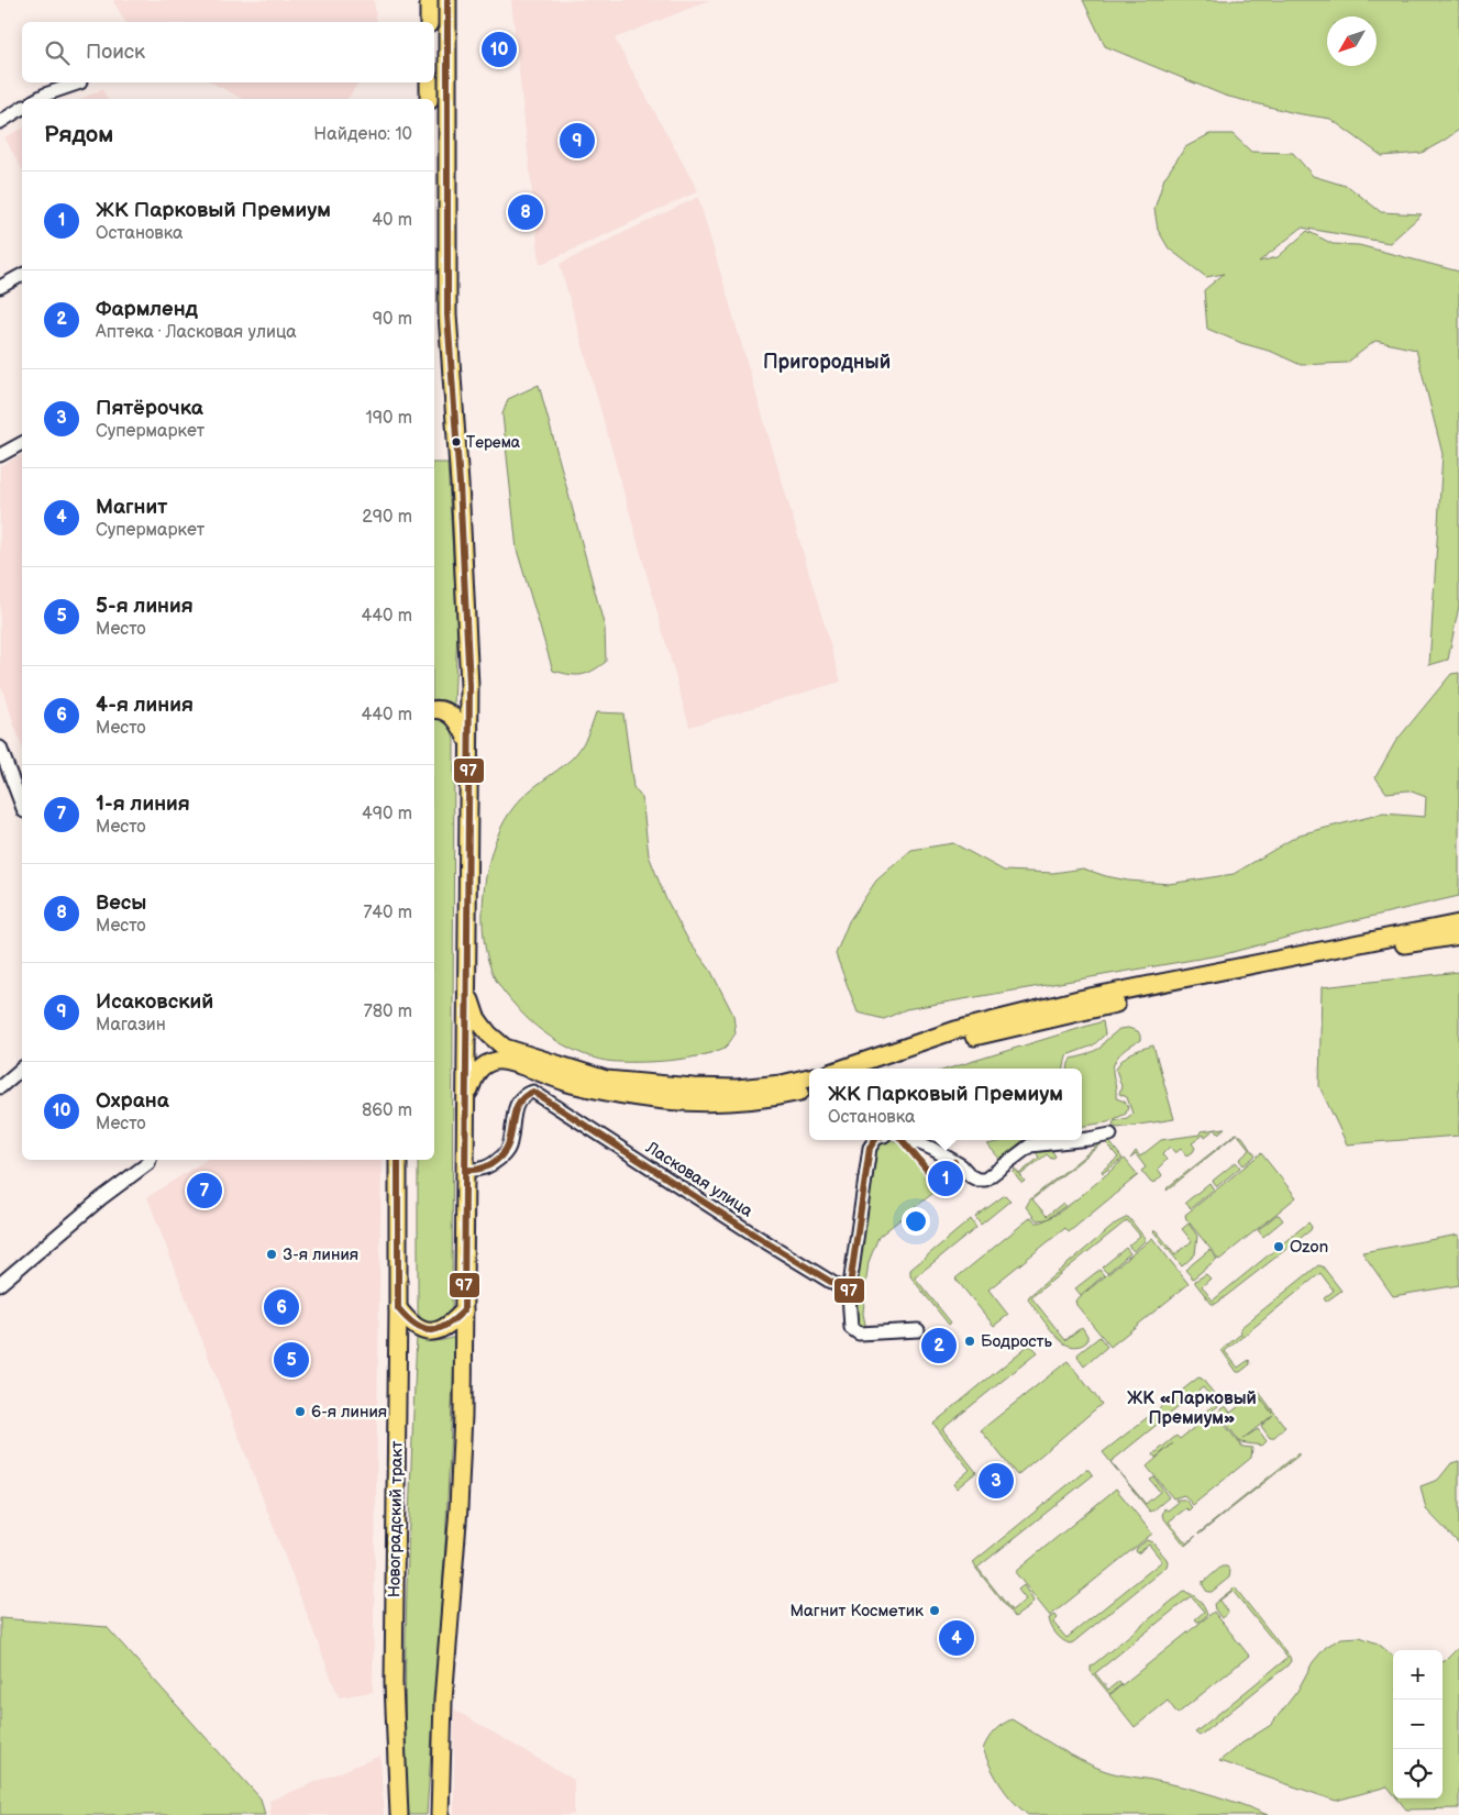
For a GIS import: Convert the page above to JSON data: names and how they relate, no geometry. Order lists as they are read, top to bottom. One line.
{"streets":{"main road":["Новоградский тракт"],"street":["Ласковая улица"]},"districts":["Пригородный","ЖК «Парковый Премиум»"],"places":["Терема","Ozon","3-я линия","Бодрость","6-я линия","Магнит Косметик"],"lines":["transit line 97"],"north":"bottom left","page":{"search":"Поиск","pins":["10","9","8","1","7","6","2","5","3","4"],"heading":["Рядом","Найдено: 10"],"list":[{"mark":"1","name":"ЖК Парковый Премиум","note":"Остановка","value":"40 m"},{"mark":"2","name":"Фармленд","note":"Аптека · Ласковая улица","value":"90 m"},{"mark":"3","name":"Пятёрочка","note":"Супермаркет","value":"190 m"},{"mark":"4","name":"Магнит","note":"Супермаркет","value":"290 m"},{"mark":"5","name":"5-я линия","note":"Место","value":"440 m"},{"mark":"6","name":"4-я линия","note":"Место","value":"440 m"},{"mark":"7","name":"1-я линия","note":"Место","value":"490 m"},{"mark":"8","name":"Весы","note":"Место","value":"740 m"},{"mark":"9","name":"Исаковский","note":"Магазин","value":"780 m"},{"mark":"10","name":"Охрана","note":"Место","value":"860 m"}],"popup":["ЖК Парковый Премиум","Остановка"],"map_buttons":["+","−"]}}
